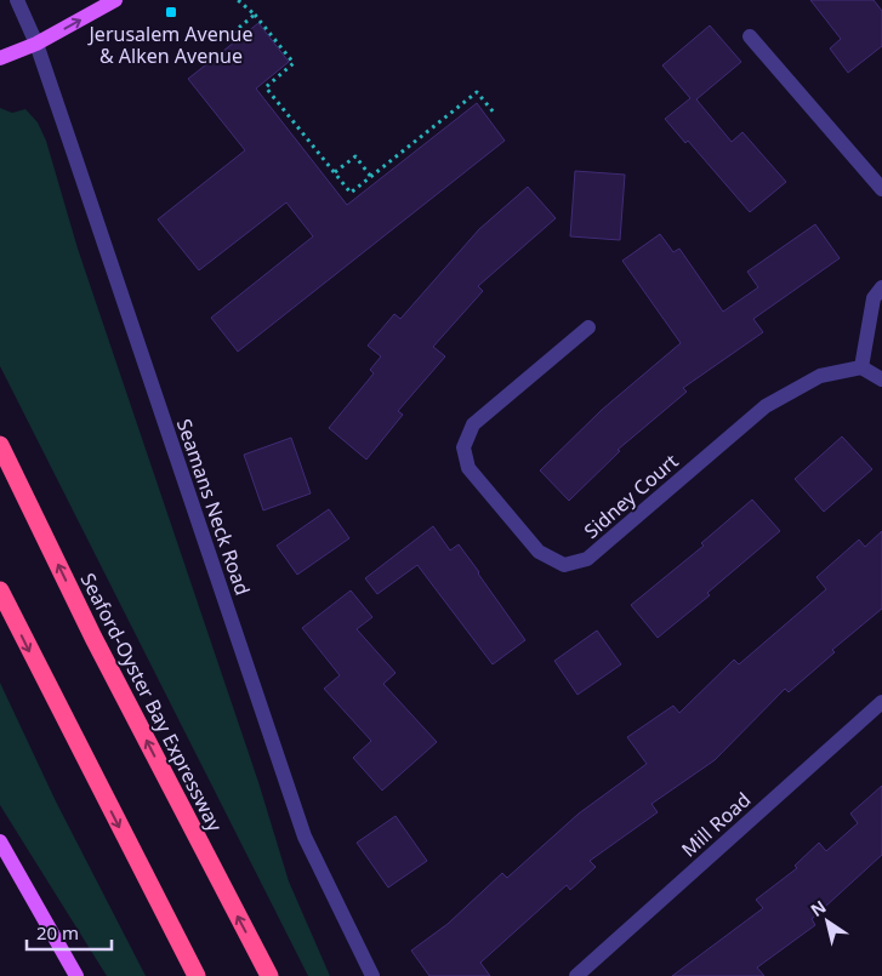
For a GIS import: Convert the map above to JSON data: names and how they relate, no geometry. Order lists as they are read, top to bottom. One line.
{"streets":{"highway":["Seaford-Oyster Bay Expressway"],"street":["Sidney Court","Seamans Neck Road","Mill Road"]},"places":{"transit":["Jerusalem Avenue & Alken Avenue"]},"scale_bar":"20 m","north":"top left"}
